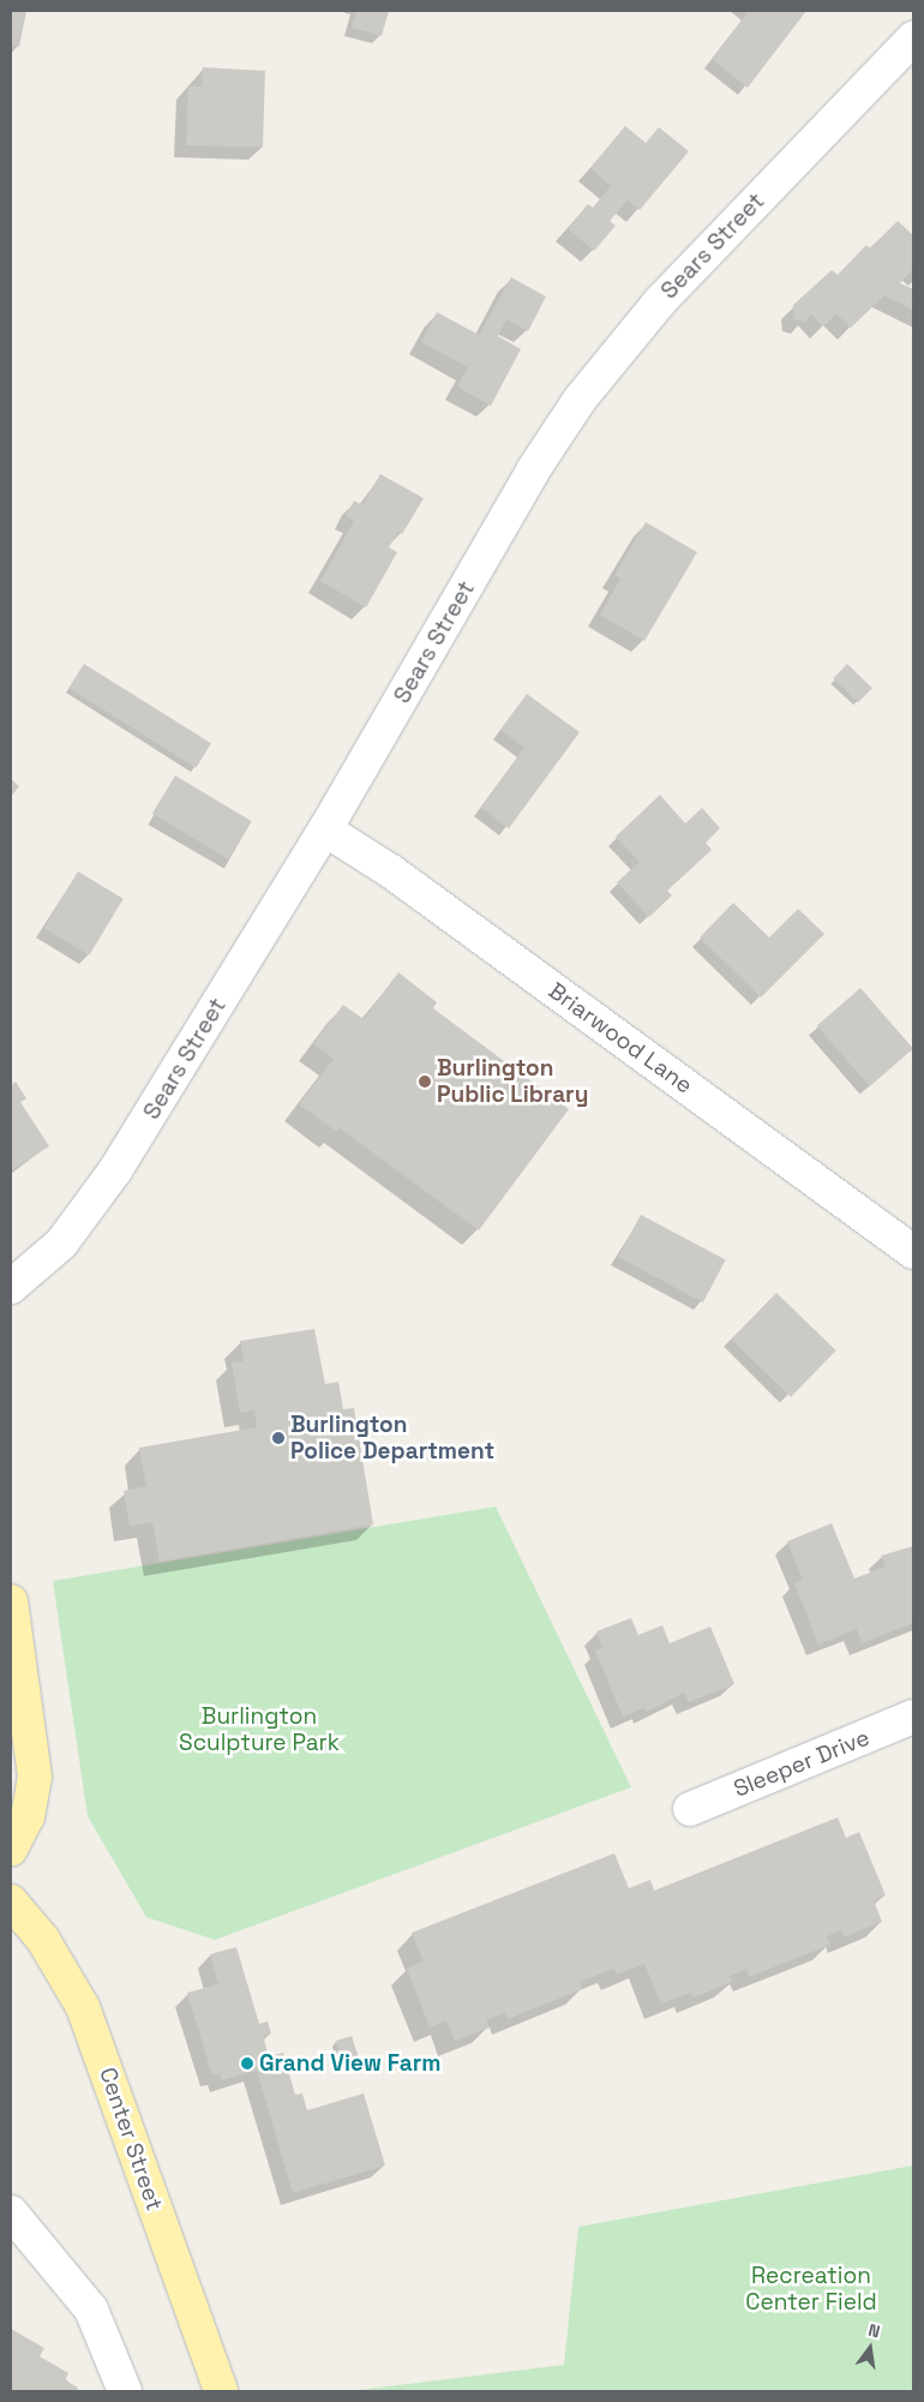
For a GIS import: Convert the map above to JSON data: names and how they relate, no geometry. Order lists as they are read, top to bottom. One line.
{"streets":{"main road":["Center Street"],"street":["Sears Street","Briarwood Lane","Sleeper Drive"]},"crossings":[["Sears Street","Briarwood Lane"]],"parks":["Burlington Sculpture Park","Recreation Center Field"],"places":["Burlington Public Library","Burlington Police Department","Grand View Farm"],"north":"top"}
